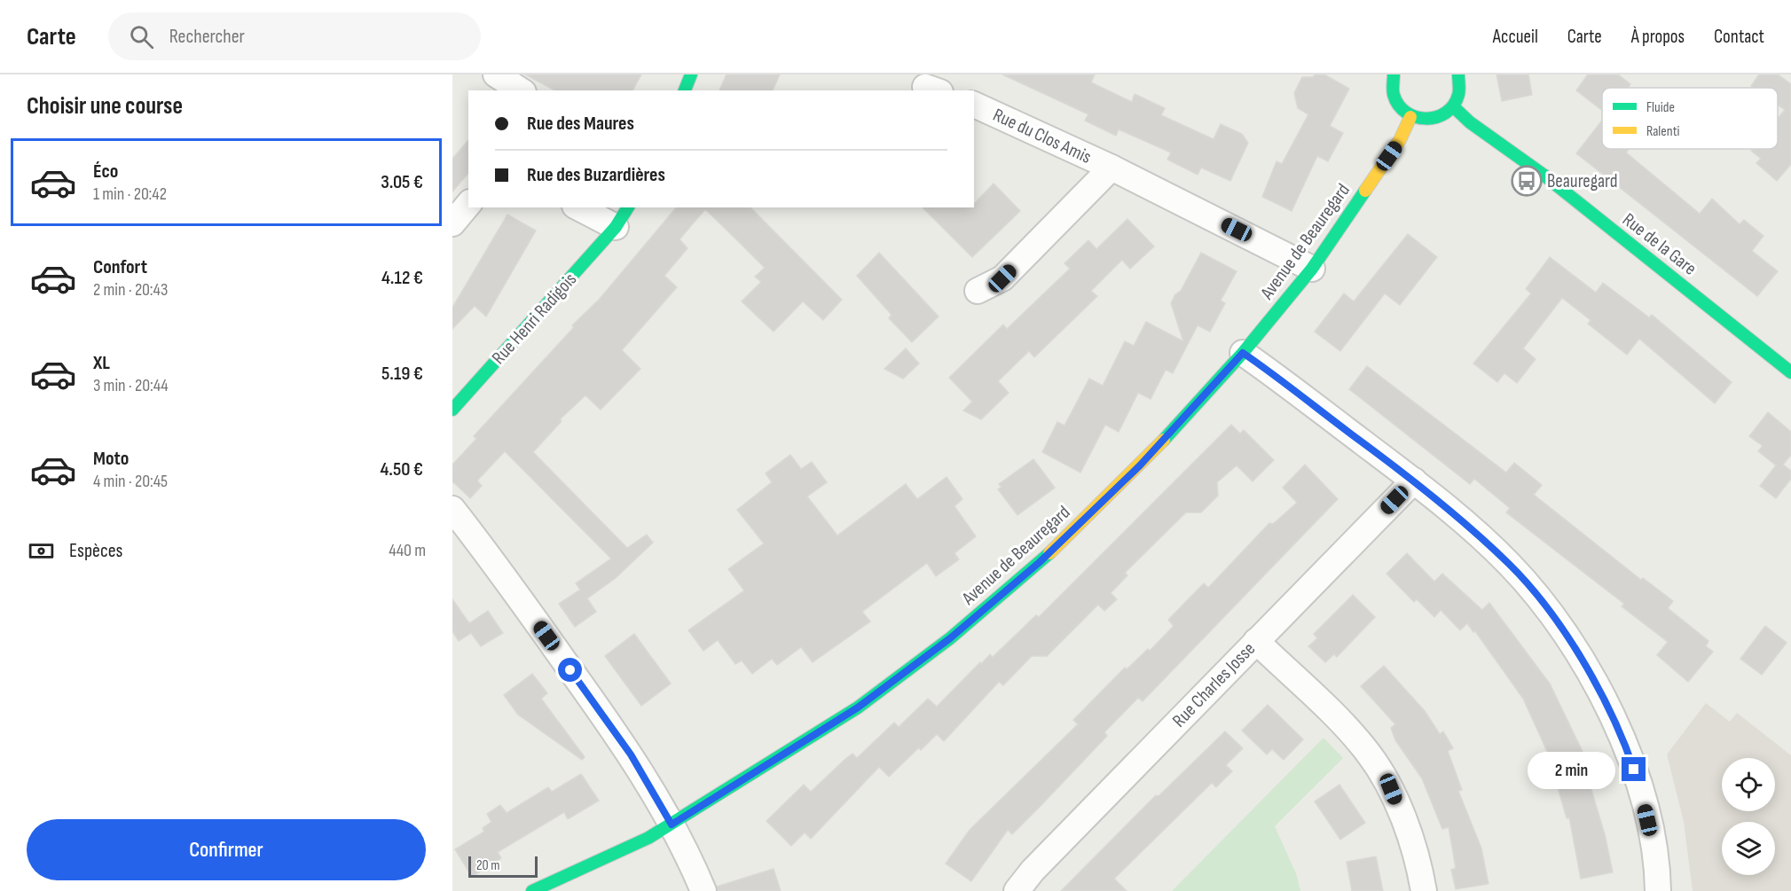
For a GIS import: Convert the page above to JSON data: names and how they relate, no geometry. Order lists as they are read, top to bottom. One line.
{"streets":{"street":["Rue du Clos Amis","Avenue de Beauregard","Rue de la Gare","Rue Henri Radigois","Rue Charles Josse"]},"crossings":[["Rue du Clos Amis","Avenue de Beauregard"]],"places":{"bus stop":["Beauregard"]},"legend":["Fluide","Ralenti"],"scale_bar":"20 m","page":{"header":"Carte","search":"Rechercher","nav":["Accueil","Carte","À propos","Contact"],"heading":"Choisir une course","banner":["Rue des Maures","Rue des Buzardières"],"list":[{"name":"Éco","note":"1 min · 20:42","value":"3.05 €"},{"name":"Confort","note":"2 min · 20:43","value":"4.12 €"},{"name":"XL","note":"3 min · 20:44","value":"5.19 €"},{"name":"Moto","note":"4 min · 20:45","value":"4.50 €"}],"pay":["Espèces","440 m"],"bubble":"2 min","buttons":"Confirmer","scale":"20 m"}}
